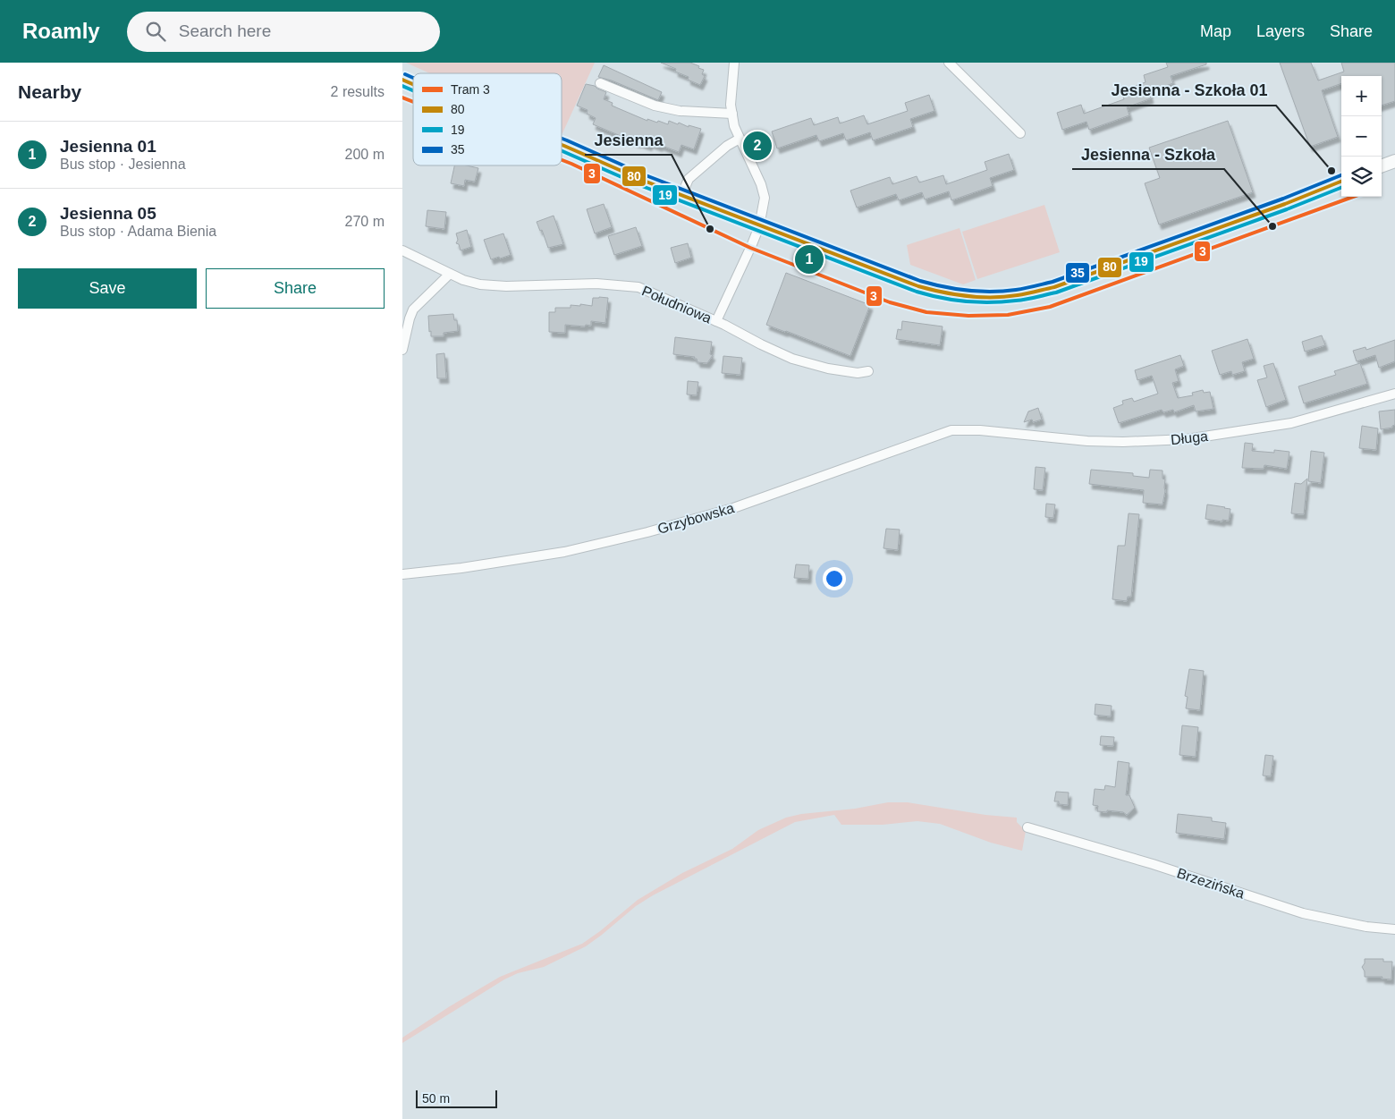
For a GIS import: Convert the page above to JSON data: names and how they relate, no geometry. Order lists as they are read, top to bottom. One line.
{"streets":{"street":["Południowa","Długa","Grzybowska","Brzezińska"]},"crossings":[["Długa","Grzybowska"]],"places":["Jesienna - Szkoła 01","Jesienna - Szkoła","Jesienna"],"lines":["transit line 35","transit line 80","transit line 19","tram line 3"],"legend":["Tram 3","80","19","35"],"scale_bar":"50 m","page":{"header":"Roamly","search":"Search here","nav":["Map","Layers","Share"],"heading":["Nearby","2 results"],"map_buttons":["+","−"],"list":[{"mark":"1","name":"Jesienna 01","note":"Bus stop · Jesienna","value":"200 m"},{"mark":"2","name":"Jesienna 05","note":"Bus stop · Adama Bienia","value":"270 m"}],"pins":["2","1"],"buttons":["Save","Share"],"scale":"50 m"}}
